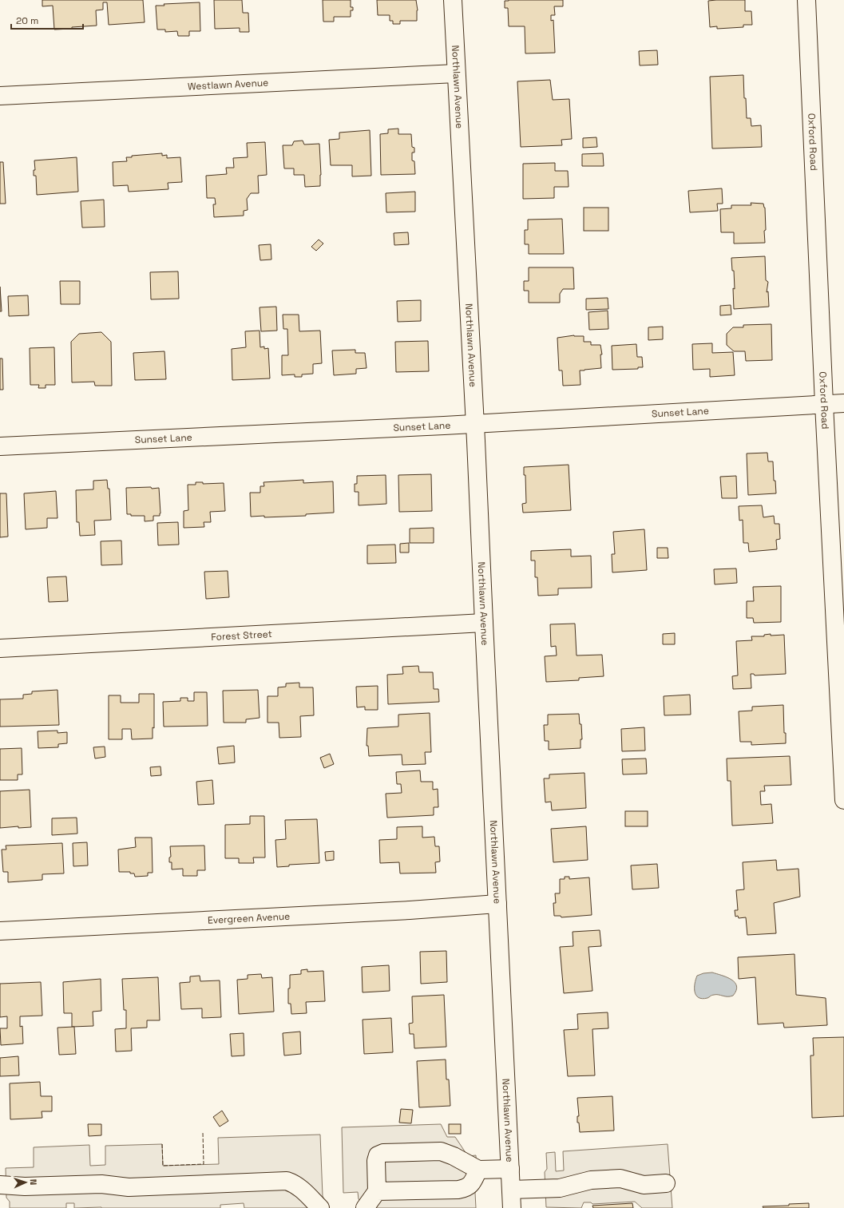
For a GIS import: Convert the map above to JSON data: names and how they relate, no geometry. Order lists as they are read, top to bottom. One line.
{"streets":{"street":["Westlawn Avenue","Northlawn Avenue","Oxford Road","Sunset Lane","Forest Street","Evergreen Avenue"]},"crossings":[["Westlawn Avenue","Northlawn Avenue"],["Northlawn Avenue","Sunset Lane"],["Northlawn Avenue","Forest Street"],["Northlawn Avenue","Evergreen Avenue"],["Oxford Road","Sunset Lane"]],"scale_bar":"20 m","north":"right"}
